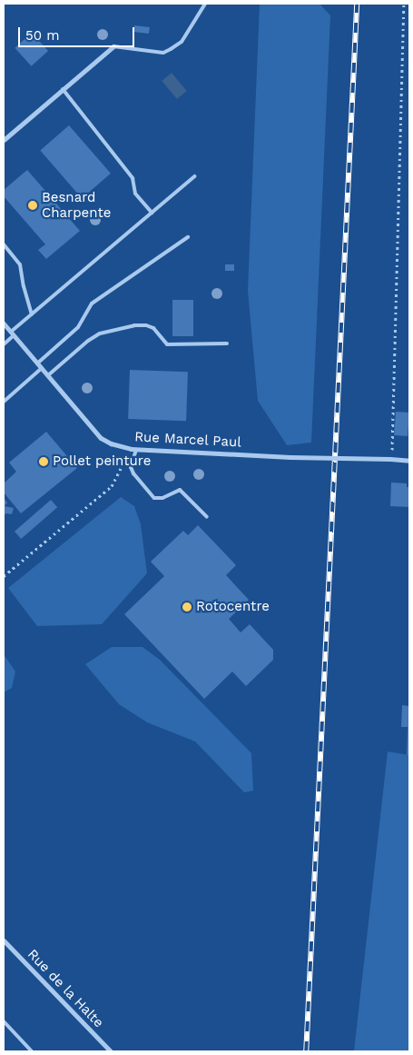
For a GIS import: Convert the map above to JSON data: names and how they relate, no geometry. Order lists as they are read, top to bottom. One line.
{"streets":{"street":["Rue Marcel Paul","Rue de la Halte"]},"places":["Besnard Charpente","Pollet peinture","Rotocentre"],"scale_bar":"50 m"}
